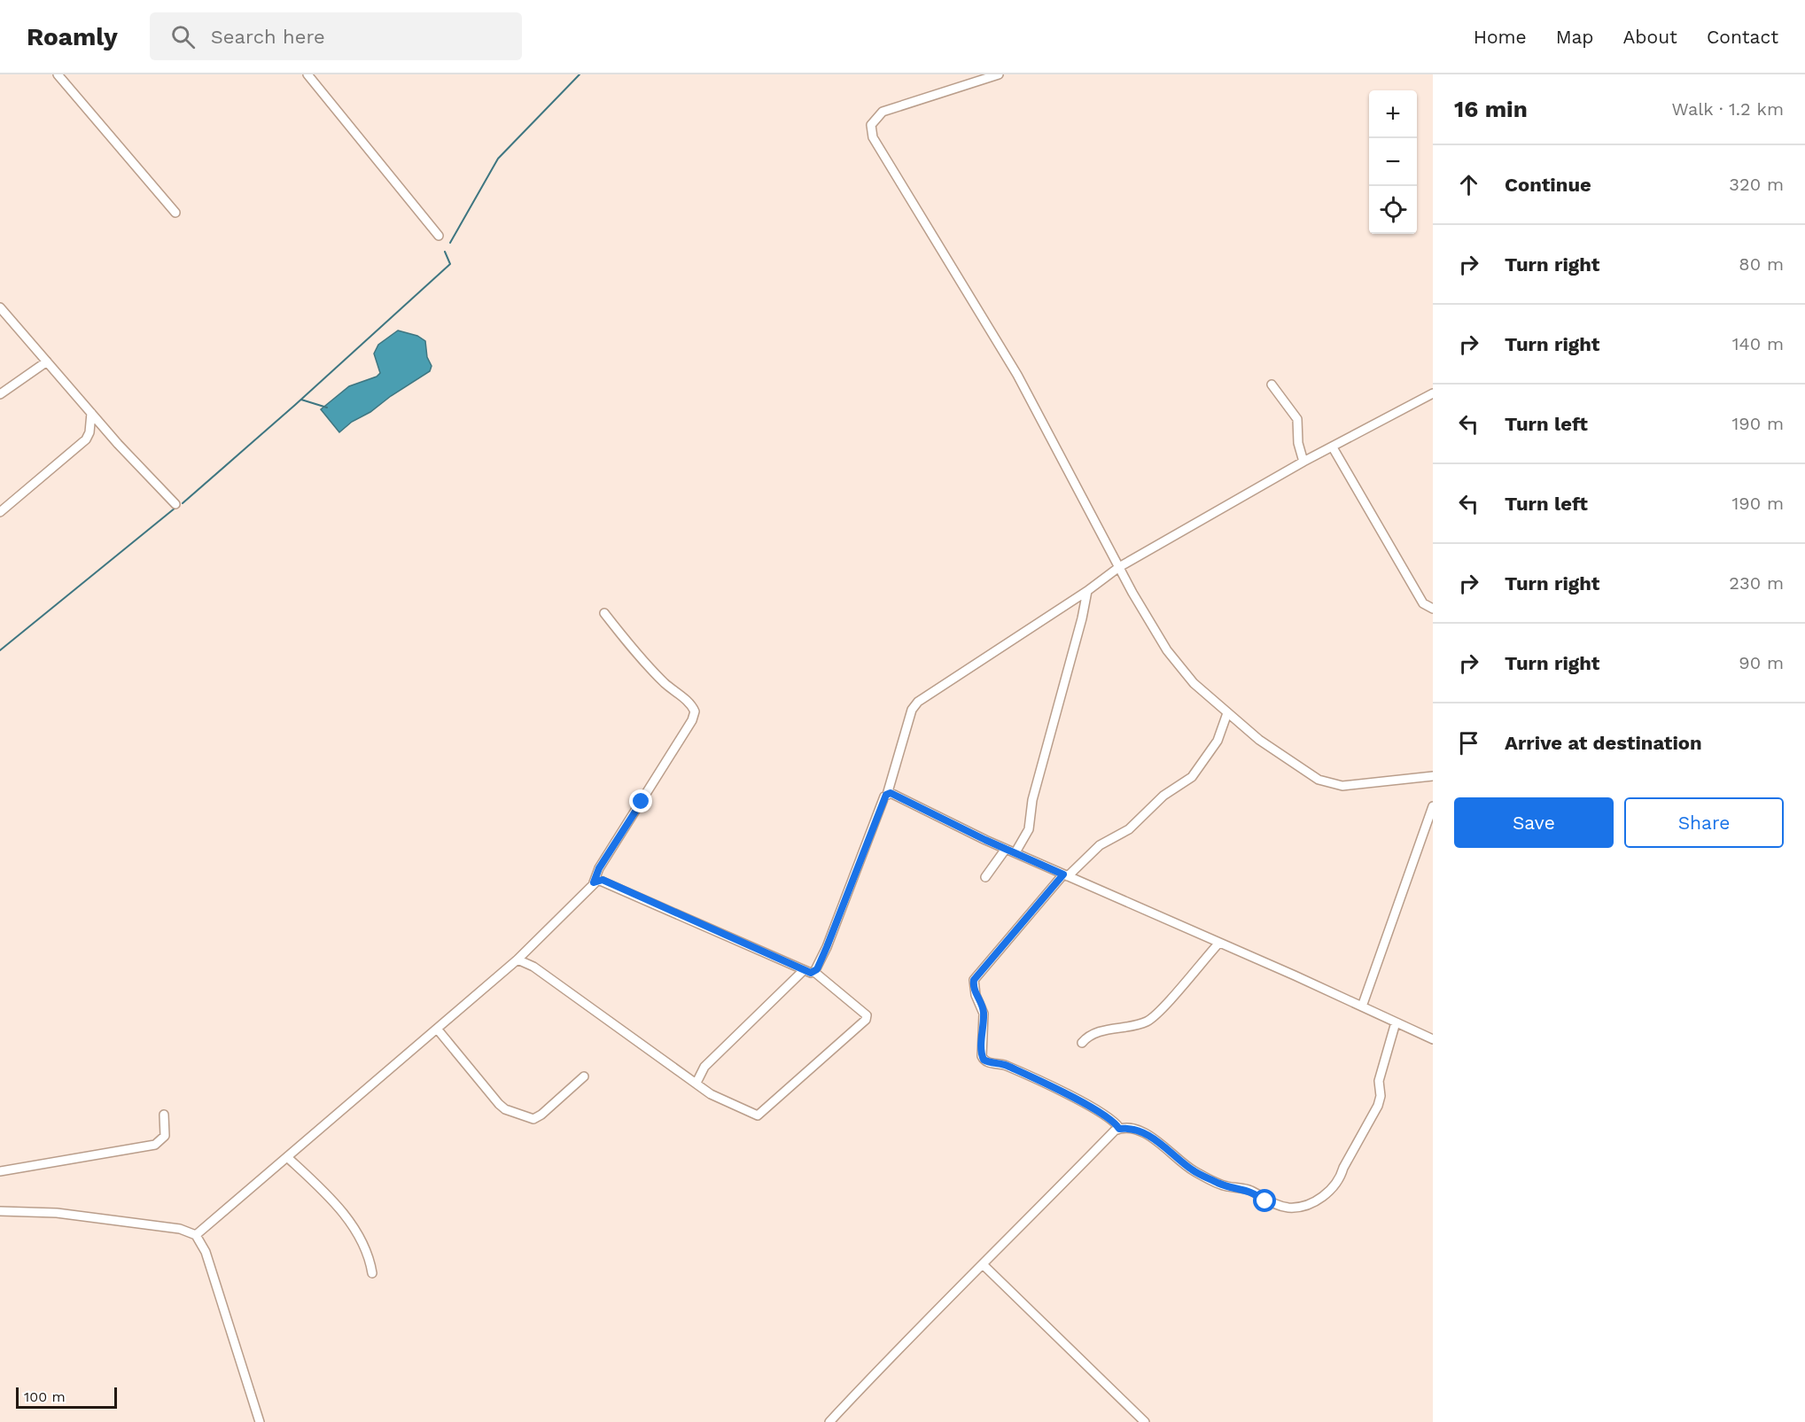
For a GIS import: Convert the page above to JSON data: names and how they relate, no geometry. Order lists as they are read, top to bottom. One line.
{"scale_bar":"100 m","page":{"header":"Roamly","search":"Search here","nav":["Home","Map","About","Contact"],"heading":["16 min","Walk · 1.2 km"],"map_buttons":["+","−"],"list":[["Continue","320 m"],["Turn right","80 m"],["Turn right","140 m"],["Turn left","190 m"],["Turn left","190 m"],["Turn right","230 m"],["Turn right","90 m"],"Arrive at destination"],"buttons":["Save","Share"],"scale":"100 m"}}
